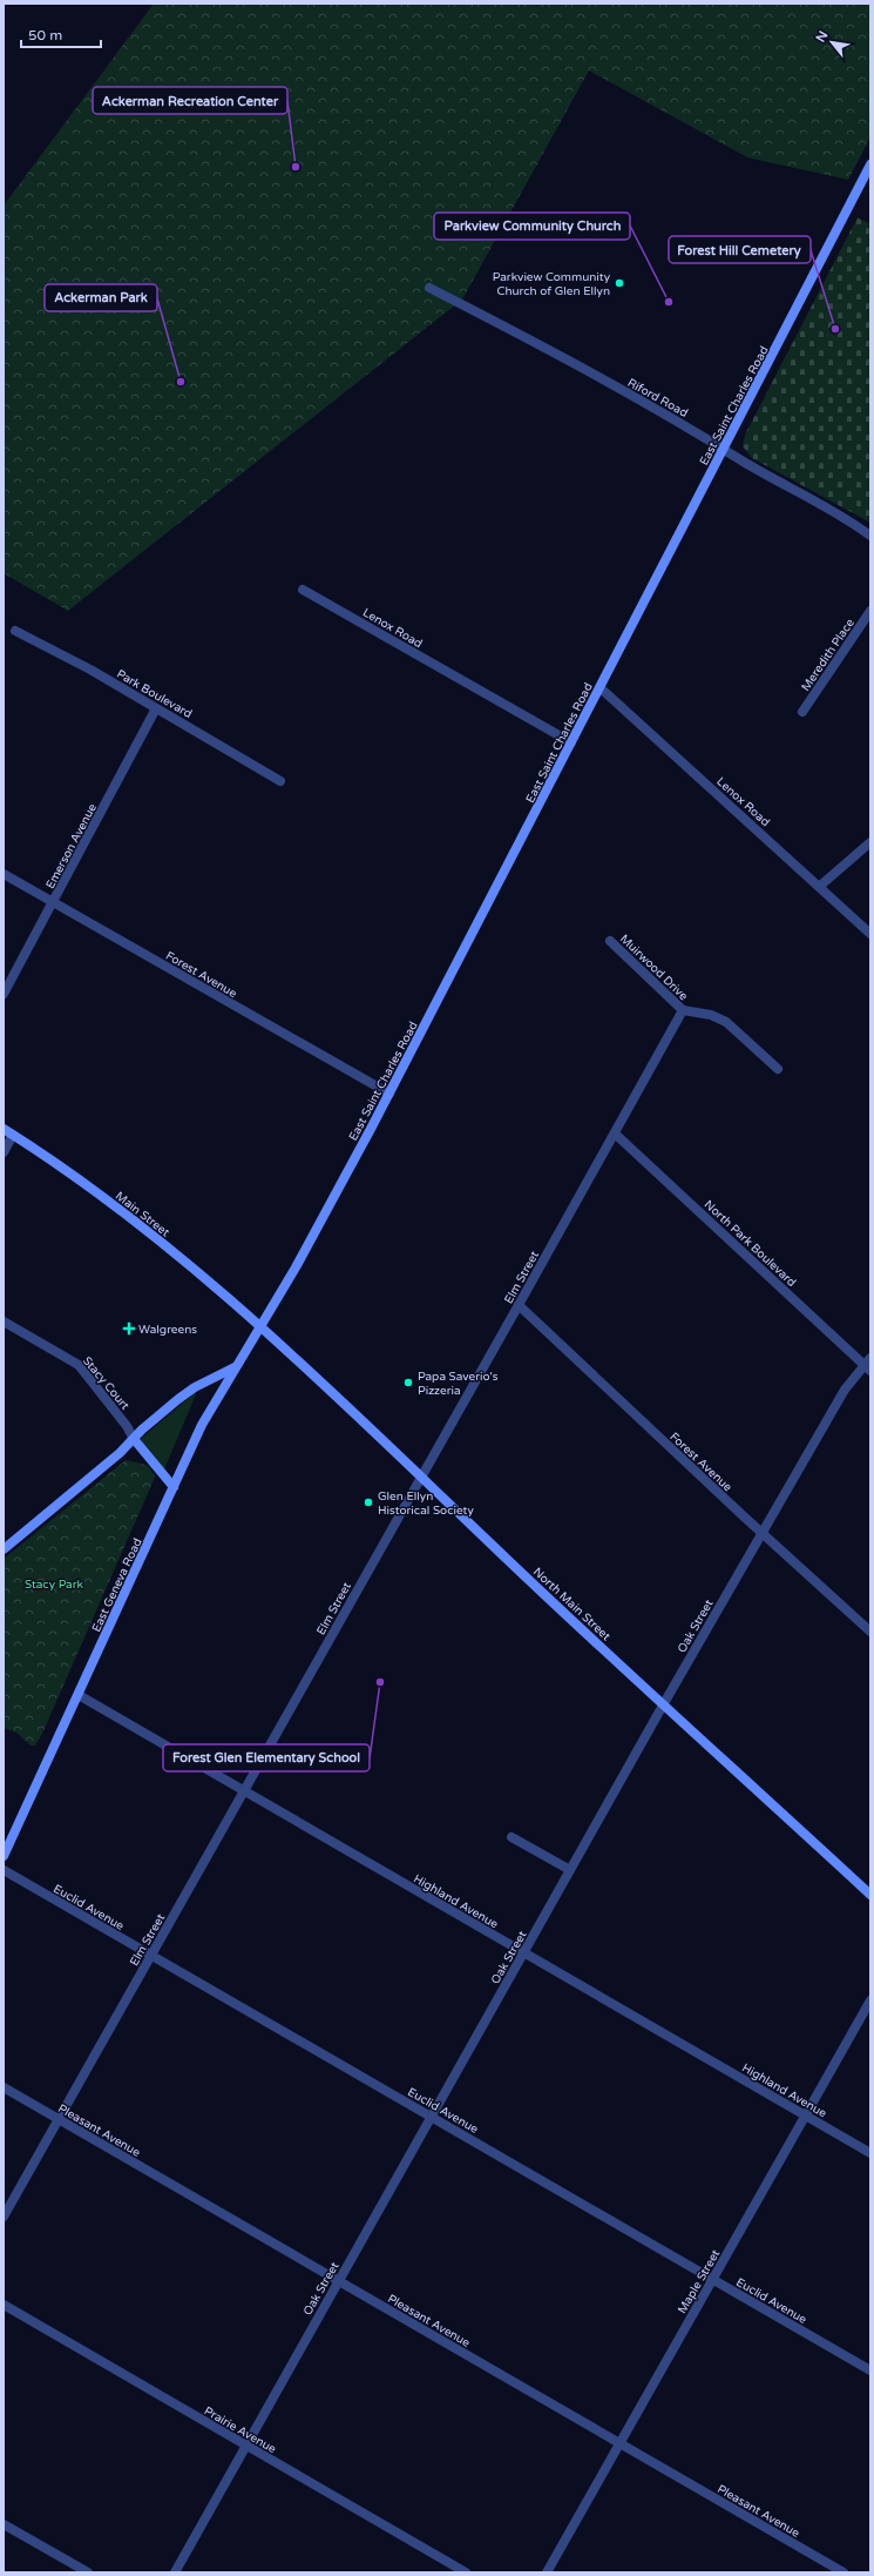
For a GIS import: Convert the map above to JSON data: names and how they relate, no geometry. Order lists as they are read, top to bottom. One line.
{"streets":{"main road":["East Saint Charles Road","Main Street","East Geneva Road","North Main Street"],"street":["Riford Road","Lenox Road","Meredith Place","Park Boulevard","Emerson Avenue","Muirwood Drive","Forest Avenue","North Park Boulevard","Elm Street","Stacy Court","Oak Street","Highland Avenue","Euclid Avenue","Pleasant Avenue","Maple Street","Prairie Avenue"]},"crossings":[["Riford Road","East Saint Charles Road"],["East Saint Charles Road","Lenox Road"],["East Saint Charles Road","Forest Avenue"],["East Saint Charles Road","Main Street"],["East Saint Charles Road","East Geneva Road"],["East Saint Charles Road","North Main Street"],["Park Boulevard","Emerson Avenue"],["Emerson Avenue","Forest Avenue"],["Muirwood Drive","Elm Street"],["Forest Avenue","Elm Street"],["Forest Avenue","Oak Street"],["Main Street","East Geneva Road"],["Main Street","North Main Street"],["North Park Boulevard","Elm Street"],["North Park Boulevard","Oak Street"],["Elm Street","North Main Street"],["Elm Street","Highland Avenue"],["Elm Street","Euclid Avenue"],["Elm Street","Pleasant Avenue"],["East Geneva Road","North Main Street"],["East Geneva Road","Highland Avenue"],["North Main Street","Oak Street"],["Oak Street","Highland Avenue"],["Oak Street","Euclid Avenue"],["Oak Street","Pleasant Avenue"],["Oak Street","Prairie Avenue"],["Highland Avenue","Maple Street"],["Euclid Avenue","Maple Street"],["Pleasant Avenue","Maple Street"]],"parks":["Stacy Park"],"places":{"other":["Ackerman Recreation Center","Parkview Community Church of Glen Ellyn","Parkview Community Church","Forest Hill Cemetery","Ackerman Park","Papa Saverio's Pizzeria","Glen Ellyn Historical Society","Forest Glen Elementary School"],"health":["Walgreens"]},"scale_bar":"50 m","north":"top left"}
